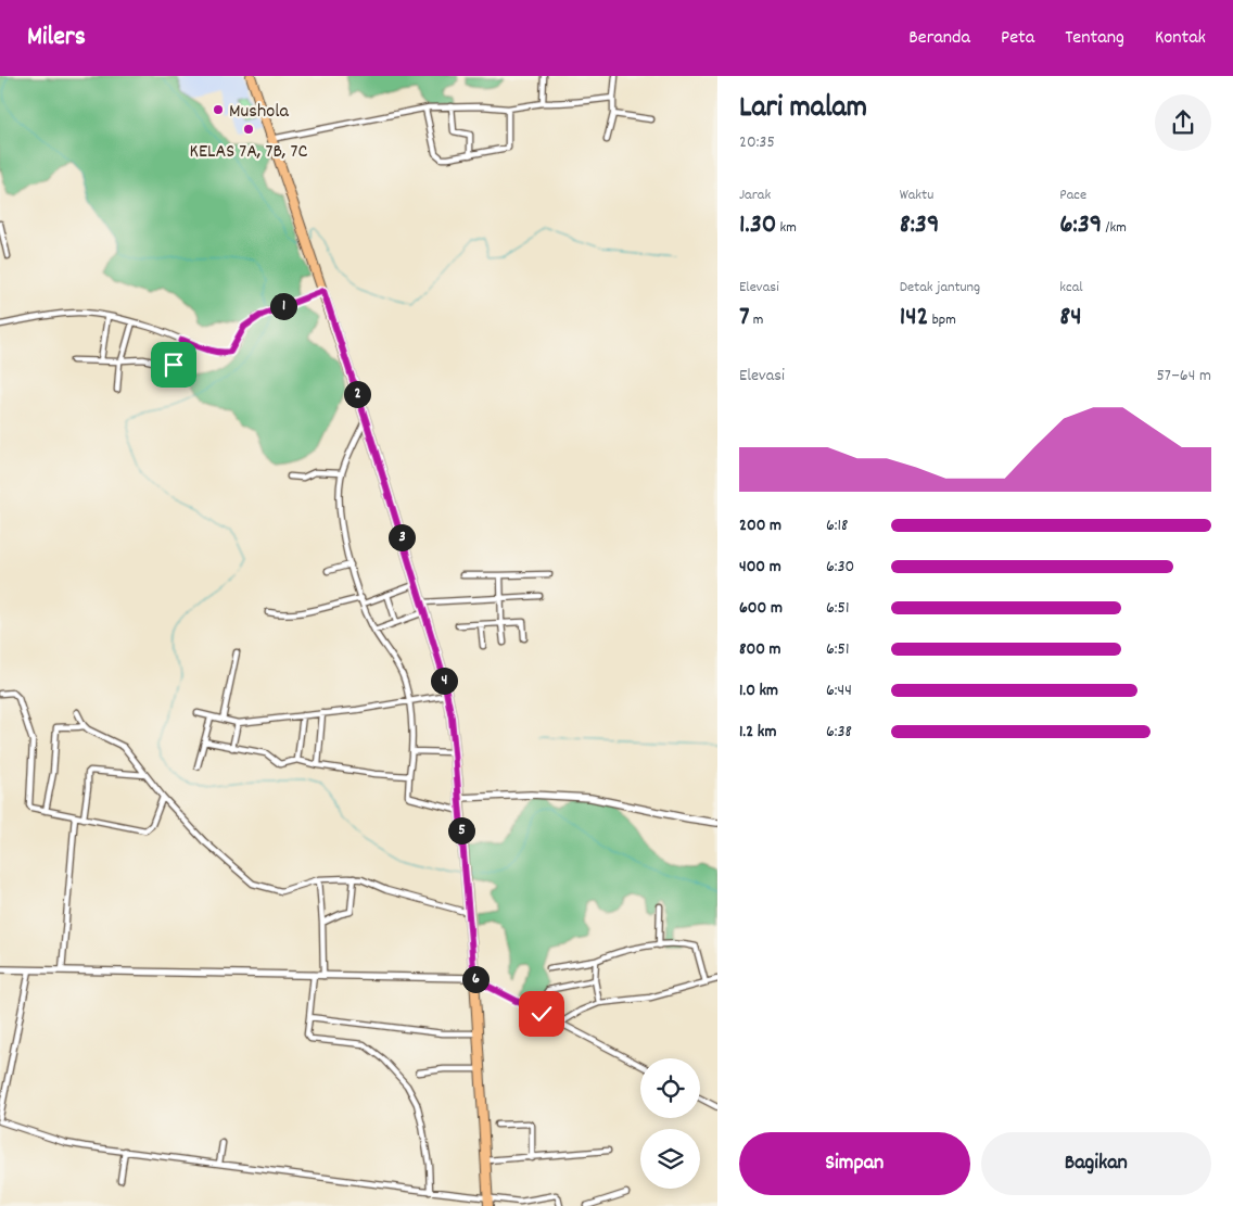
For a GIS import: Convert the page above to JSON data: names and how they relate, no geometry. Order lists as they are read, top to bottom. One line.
{"places":["Mushola","KELAS 7A, 7B, 7C"],"page":{"header":"Milers","nav":["Beranda","Peta","Tentang","Kontak"],"heading":["Lari malam","20:35"],"stats":[["Jarak","1.30 km"],["Waktu","8:39"],["Pace","6:39 /km"],["Elevasi","7 m"],["Detak jantung","142 bpm"],["kcal","84"]],"pins":["1","2","3","4","5","6"],"chart":["Elevasi","57–64 m"],"list":[{"name":"200 m","note":"6:18"},{"name":"400 m","note":"6:30"},{"name":"600 m","note":"6:51"},{"name":"800 m","note":"6:51"},{"name":"1.0 km","note":"6:44"},{"name":"1.2 km","note":"6:38"}],"buttons":["Simpan","Bagikan"]}}
